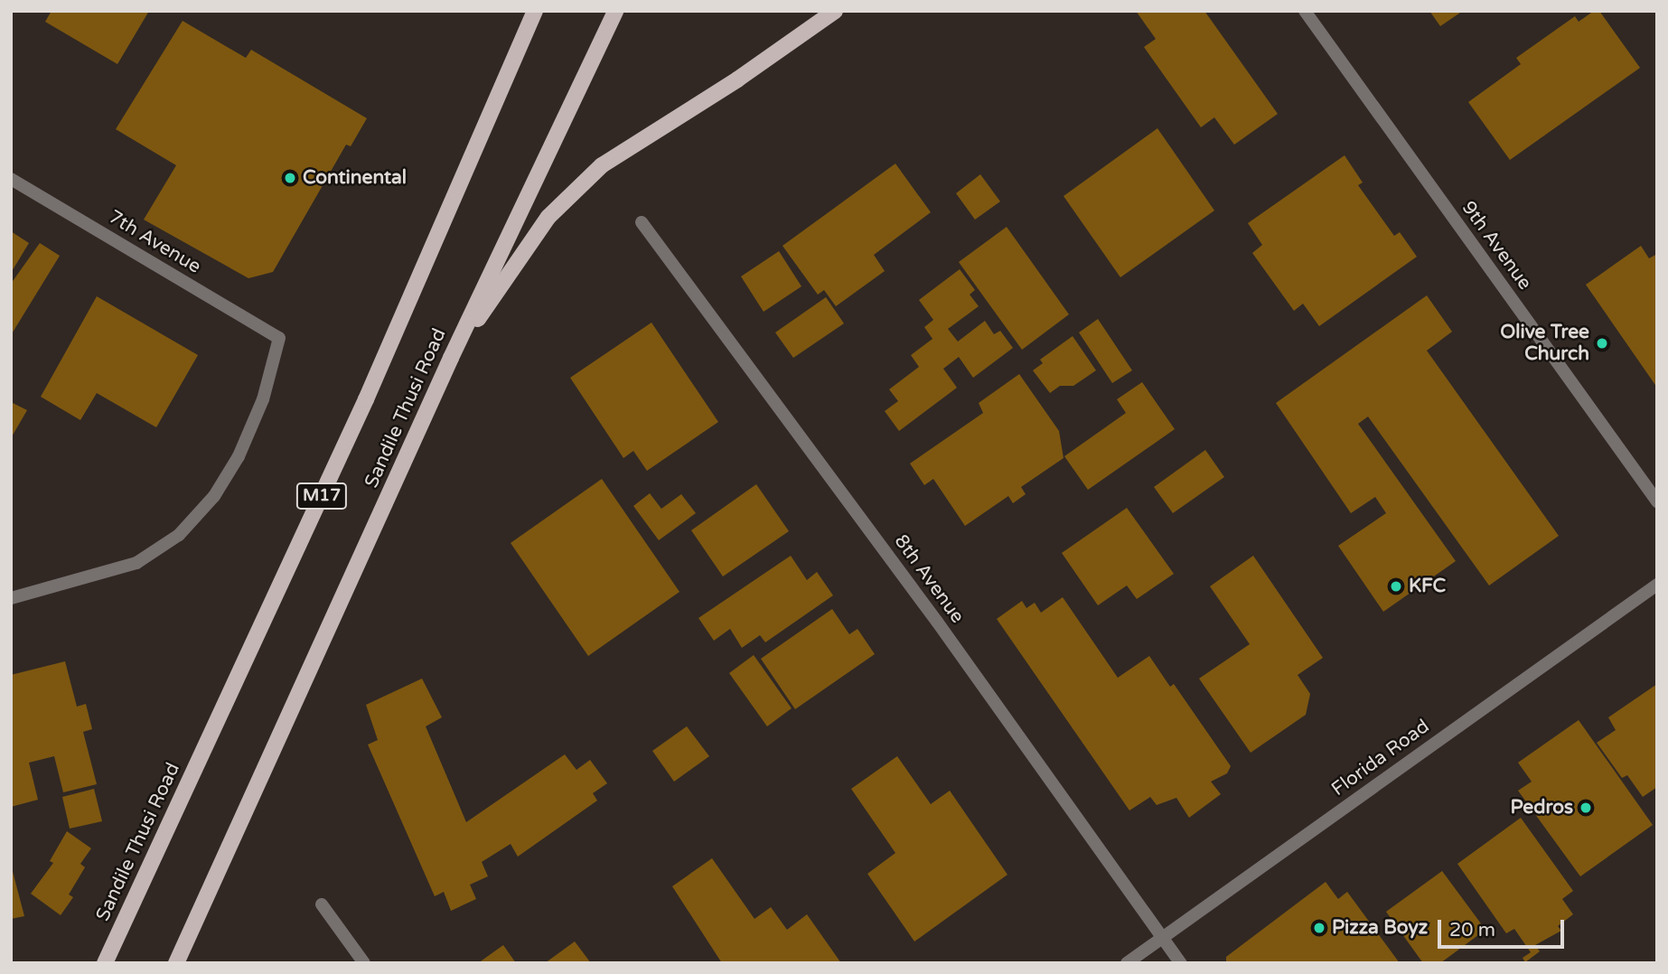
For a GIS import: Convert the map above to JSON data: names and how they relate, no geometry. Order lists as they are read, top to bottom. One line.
{"streets":{"main road":["Sandile Thusi Road","M17"],"street":["7th Avenue","9th Avenue","8th Avenue","Florida Road"]},"crossings":[["8th Avenue","Florida Road"]],"places":["Continental","Olive Tree Church","KFC","Pedros","Pizza Boyz"],"scale_bar":"20 m"}
